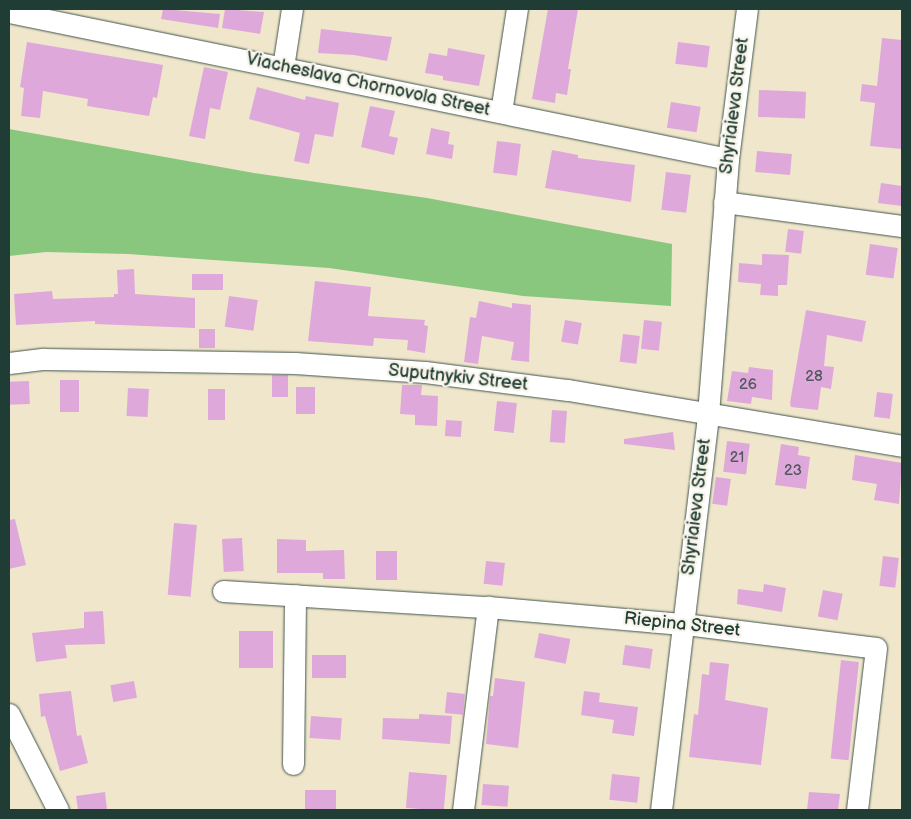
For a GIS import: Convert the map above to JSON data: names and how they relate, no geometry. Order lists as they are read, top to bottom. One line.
{"streets":{"street":["Viacheslava Chornovola Street","Shyriaieva Street","Suputnykiv Street","Riepina Street"]},"crossings":[["Viacheslava Chornovola Street","Shyriaieva Street"],["Shyriaieva Street","Suputnykiv Street"],["Shyriaieva Street","Riepina Street"]],"house_numbers":["28","26","21","23"]}
